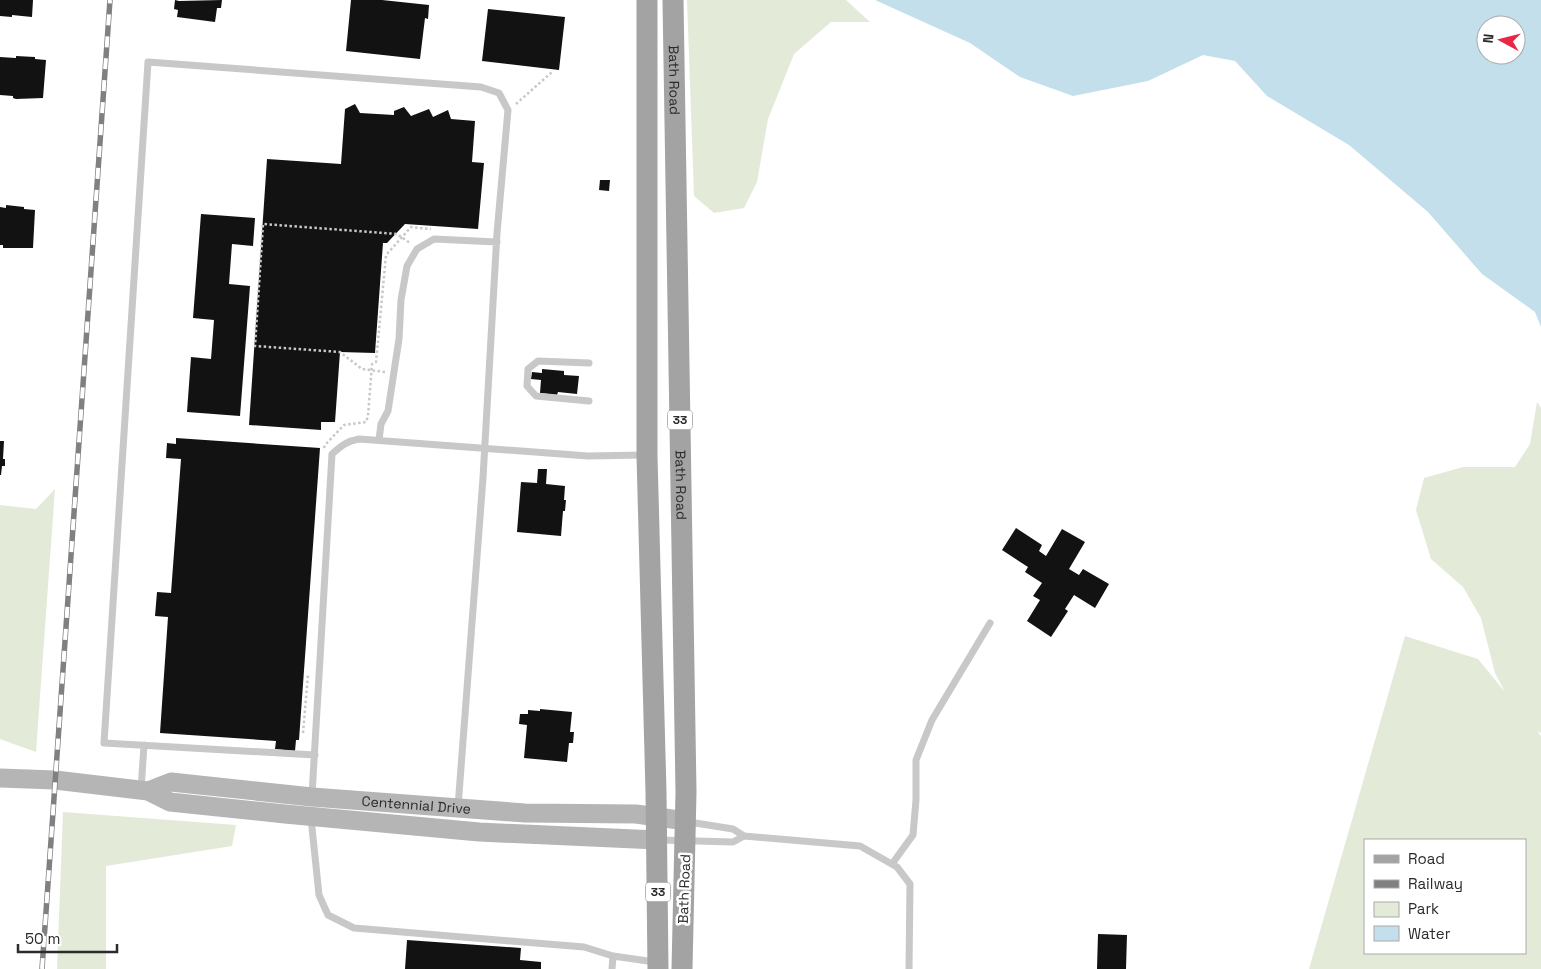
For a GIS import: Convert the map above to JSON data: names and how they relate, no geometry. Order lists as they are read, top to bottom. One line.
{"streets":{"main road":["Bath Road","33","Centennial Drive"]},"crossings":[["Bath Road","Centennial Drive"]],"legend":["Road","Railway","Park","Water"],"scale_bar":"50 m","north":"left"}
